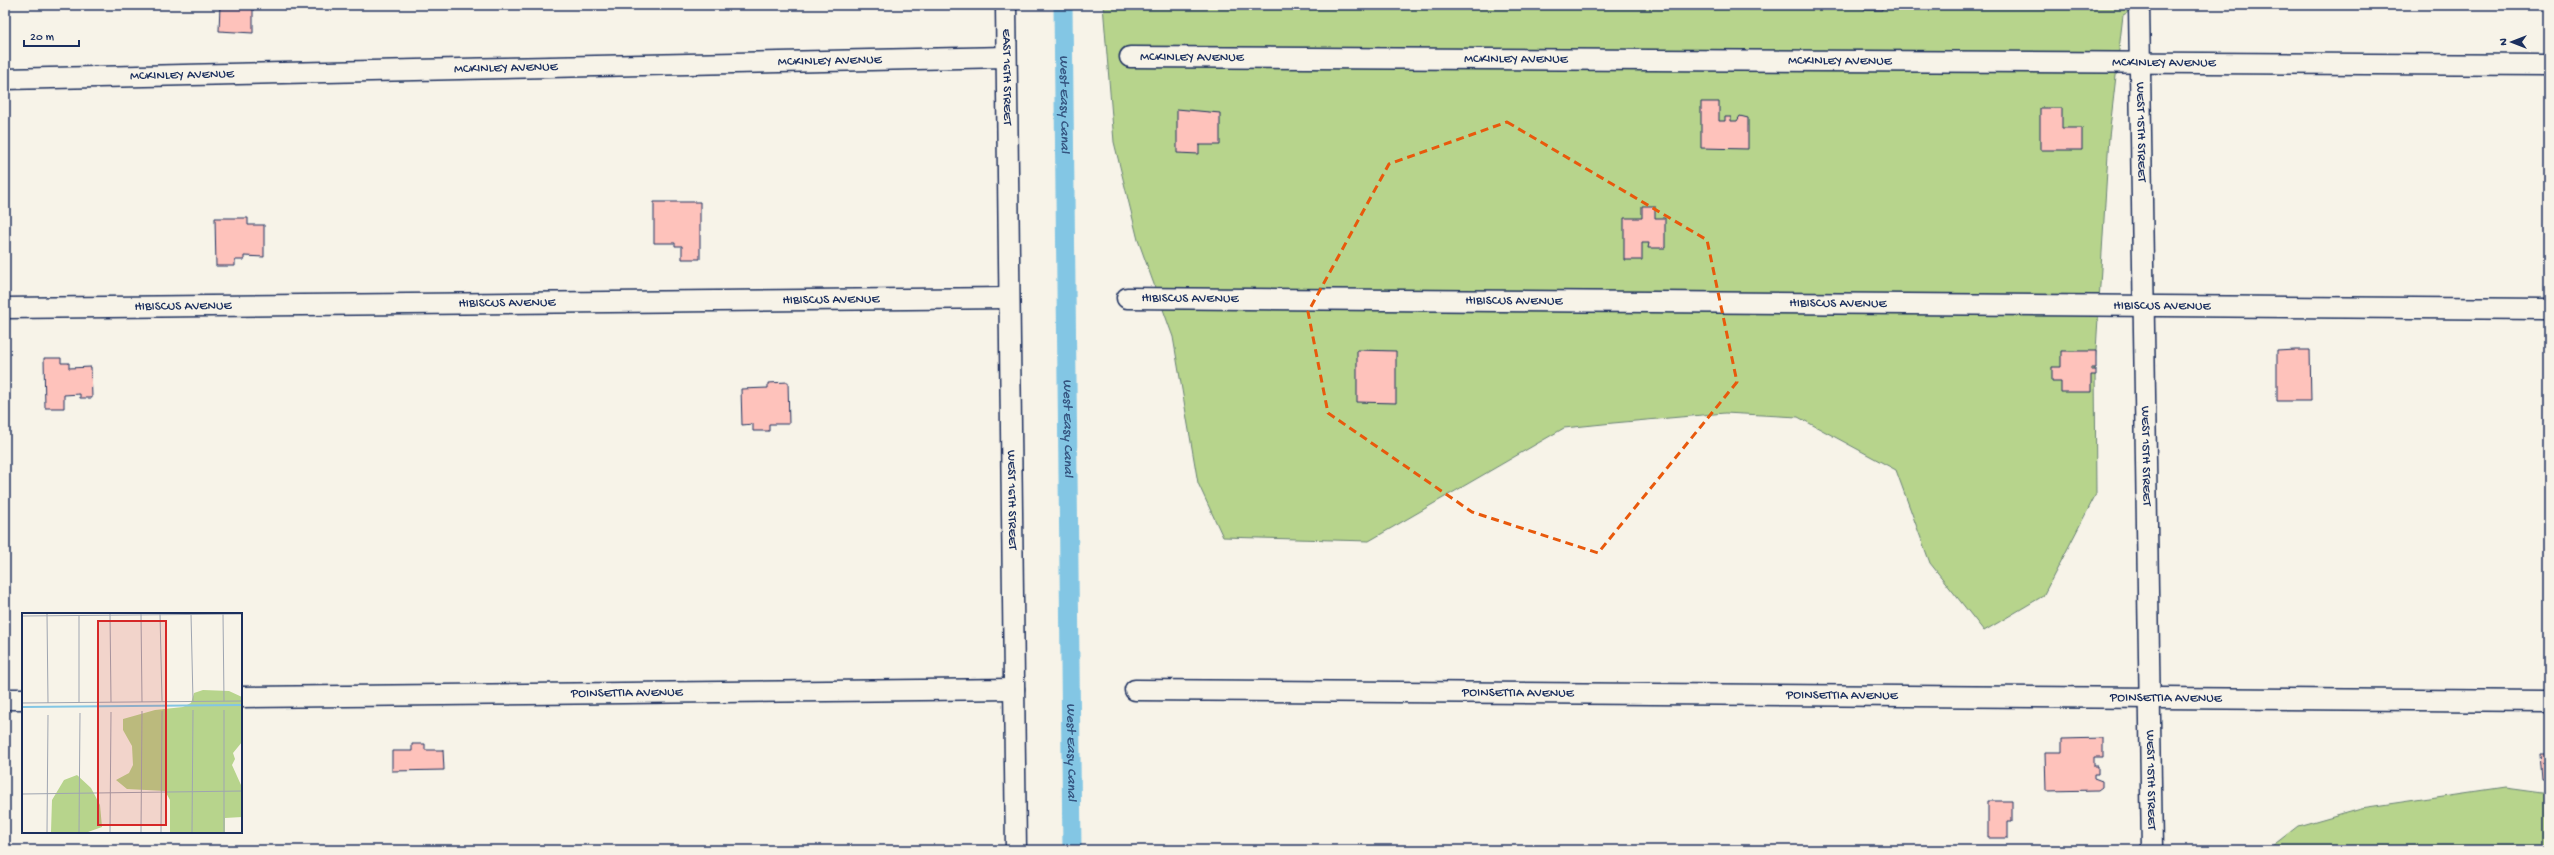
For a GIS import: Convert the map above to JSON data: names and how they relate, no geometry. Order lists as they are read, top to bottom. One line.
{"streets":{"street":["MCKINLEY AVENUE","EAST 16TH STREET","WEST 15TH STREET","HIBISCUS AVENUE","WEST 16TH STREET","POINSETTIA AVENUE"]},"crossings":[["MCKINLEY AVENUE","EAST 16TH STREET"],["MCKINLEY AVENUE","WEST 15TH STREET"],["EAST 16TH STREET","WEST 16TH STREET"],["WEST 15TH STREET","HIBISCUS AVENUE"],["WEST 15TH STREET","POINSETTIA AVENUE"],["HIBISCUS AVENUE","WEST 16TH STREET"],["WEST 16TH STREET","POINSETTIA AVENUE"]],"water":["West Easy Canal"],"scale_bar":"20 m","north":"left"}
